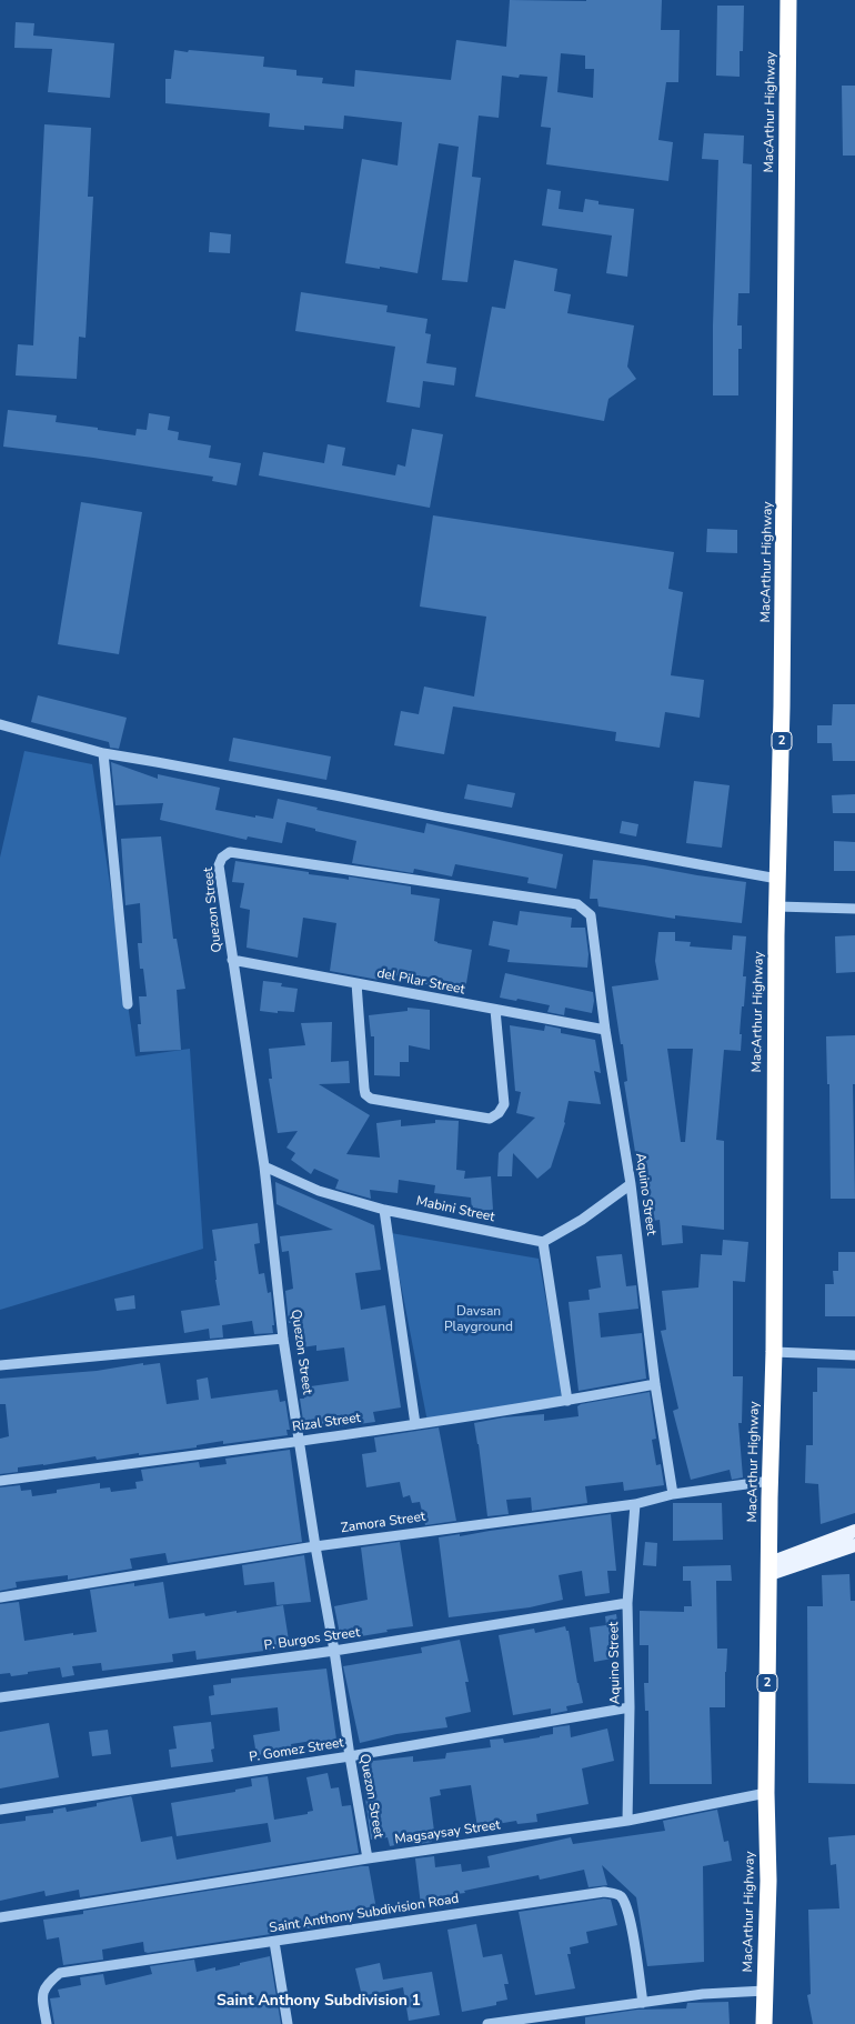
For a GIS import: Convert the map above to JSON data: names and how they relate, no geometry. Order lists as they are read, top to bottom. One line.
{"streets":{"highway":["MacArthur Highway","2"],"street":["Quezon Street","del Pilar Street","Aquino Street","Mabini Street","Rizal Street","Zamora Street","P. Burgos Street","P. Gomez Street","Magsaysay Street","Saint Anthony Subdivision Road"]},"crossings":[["MacArthur Highway","Zamora Street"],["MacArthur Highway","Magsaysay Street"],["Quezon Street","del Pilar Street"],["Quezon Street","Aquino Street"],["Quezon Street","Mabini Street"],["Quezon Street","Rizal Street"],["Quezon Street","Zamora Street"],["Quezon Street","P. Burgos Street"],["Quezon Street","P. Gomez Street"],["Quezon Street","Magsaysay Street"],["del Pilar Street","Aquino Street"],["Aquino Street","Rizal Street"],["Aquino Street","Zamora Street"],["Aquino Street","P. Burgos Street"],["Aquino Street","P. Gomez Street"],["Aquino Street","Magsaysay Street"]],"districts":["Saint Anthony Subdivision 1"],"parks":["Davsan Playground"]}
